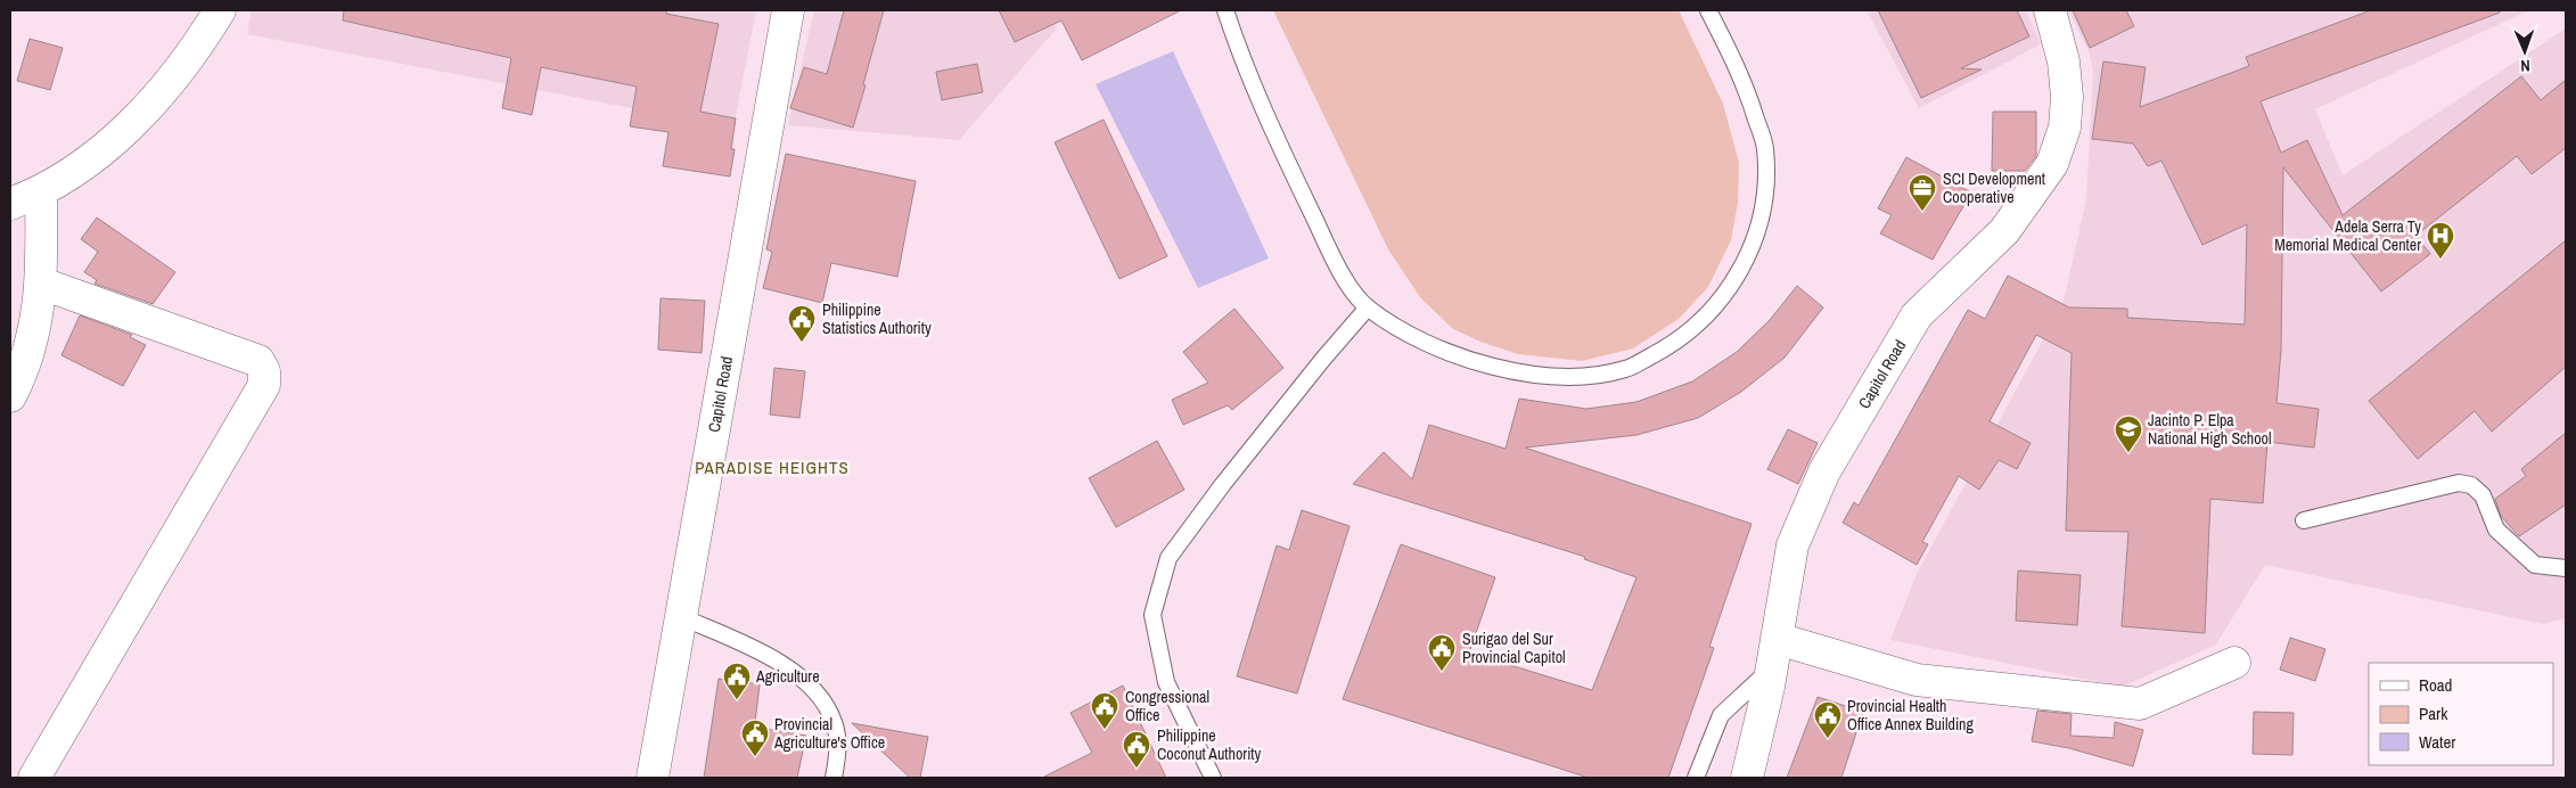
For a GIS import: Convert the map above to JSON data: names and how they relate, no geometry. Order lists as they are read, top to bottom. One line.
{"streets":{"street":["Capitol Road"]},"districts":["PARADISE HEIGHTS"],"places":{"office":["SCI Development Cooperative"],"hospital":["Adela Serra Ty Memorial Medical Center"],"public building":["Philippine Statistics Authority","Surigao del Sur Provincial Capitol","Agriculture","Congressional Office","Provincial Health Office Annex Building","Provincial Agriculture's Office","Philippine Coconut Authority"],"school or university":["Jacinto P. Elpa National High School"]},"legend":["Road","Park","Water"],"north":"bottom"}
